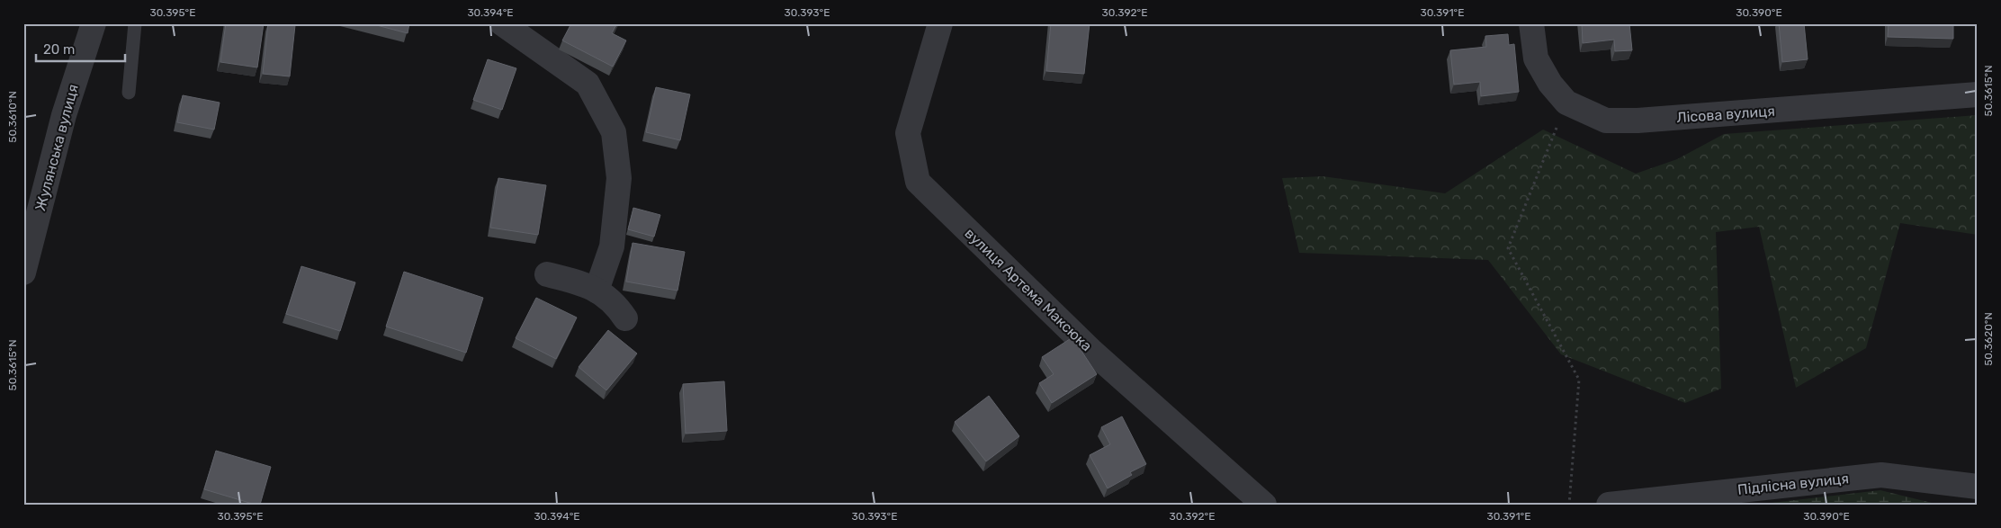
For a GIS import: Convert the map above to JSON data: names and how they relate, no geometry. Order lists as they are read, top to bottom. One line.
{"streets":{"street":["Лісова вулиця","Жулянська вулиця","вулиця Артема Максюка","Підлісна вулиця"]},"scale_bar":"20 m","coordinates":["30.395°E","30.394°E","30.393°E","30.392°E","30.391°E","30.390°E","50.3615°N","50.3610°N","50.3620°N"]}
